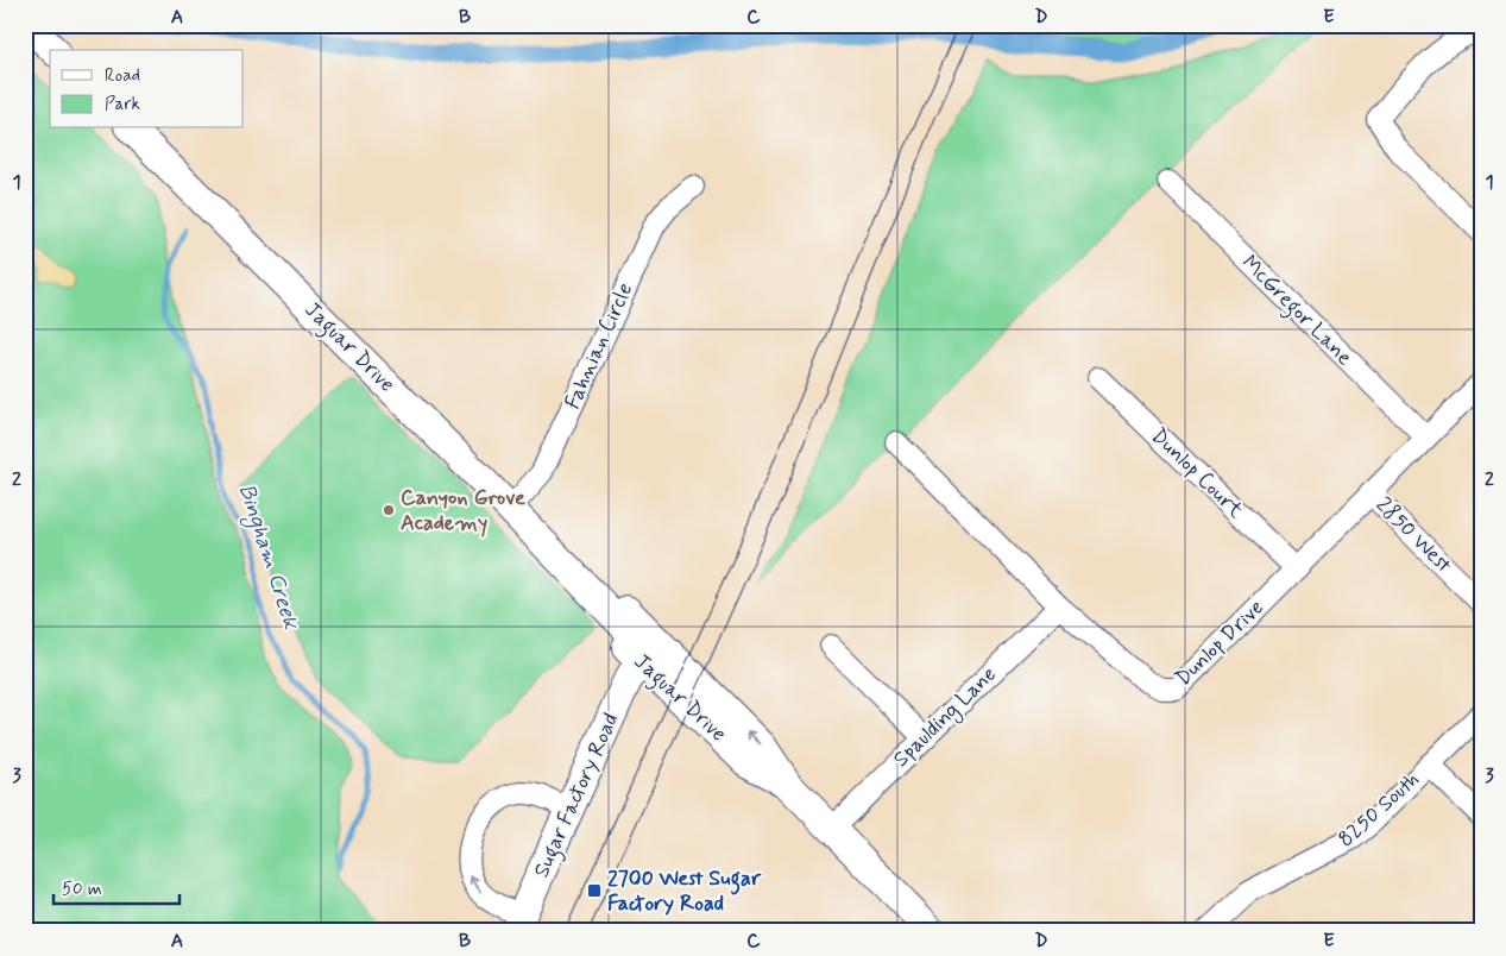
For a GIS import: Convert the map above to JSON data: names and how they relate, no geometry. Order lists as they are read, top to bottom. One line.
{"streets":{"main road":["Jaguar Drive","Sugar Factory Road"],"street":["McGregor Lane","Fahnian Circle","Dunlop Court","2850 West","Dunlop Drive","Spaulding Lane","8250 South"]},"crossings":[["McGregor Lane","Dunlop Drive"],["Fahnian Circle","Jaguar Drive"],["Jaguar Drive","Spaulding Lane"],["Jaguar Drive","Sugar Factory Road"],["Dunlop Court","Dunlop Drive"],["2850 West","Dunlop Drive"],["Dunlop Drive","Spaulding Lane"]],"water":["Bingham Creek"],"places":{"other":["Canyon Grove Academy"],"transit":["2700 West Sugar Factory Road"]},"legend":["Road","Park"],"scale_bar":"50 m","grid":{"columns":["A","B","C","D","E"],"rows":["1","2","3"]}}
